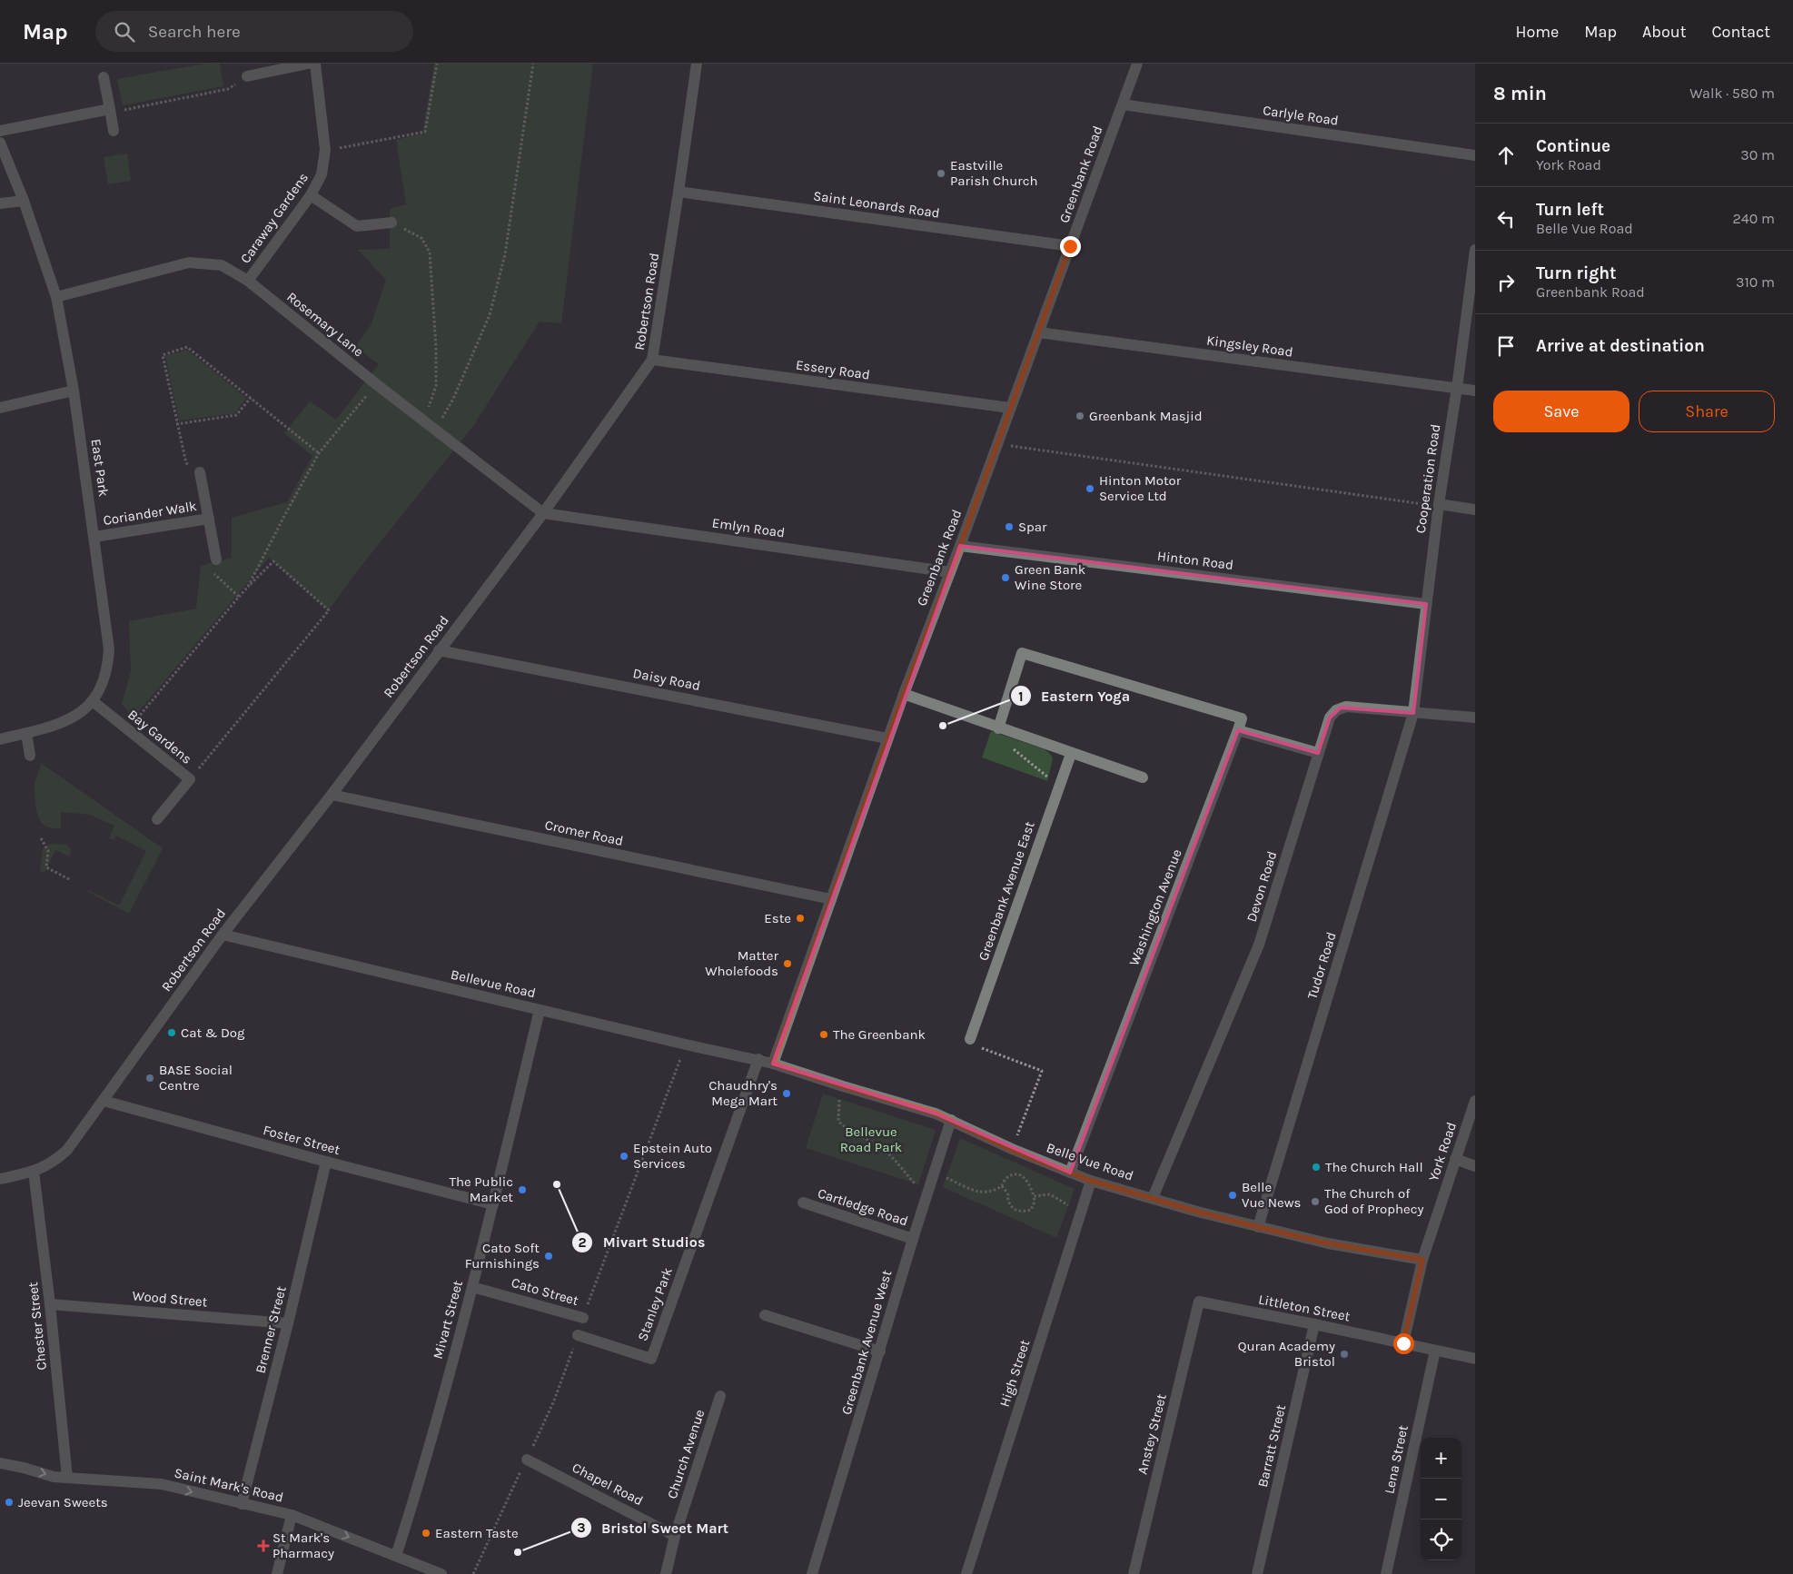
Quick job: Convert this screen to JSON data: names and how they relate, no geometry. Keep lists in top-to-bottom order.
{
  "streets": {
    "street": [
      "Carlyle Road",
      "Greenbank Road",
      "Saint Leonards Road",
      "Caraway Gardens",
      "Robertson Road",
      "Rosemary Lane",
      "Kingsley Road",
      "Essery Road",
      "East Park",
      "Cooperation Road",
      "Coriander Walk",
      "Emlyn Road",
      "Hinton Road",
      "Daisy Road",
      "Bay Gardens",
      "Cromer Road",
      "Devon Road",
      "Greenbank Avenue East",
      "Washington Avenue",
      "Tudor Road",
      "Bellevue Road",
      "Foster Street",
      "York Road",
      "Belle Vue Road",
      "Cartledge Road",
      "Cato Street",
      "Wood Street",
      "Stanley Park",
      "Littleton Street",
      "Mivart Street",
      "Chester Street",
      "Brenner Street",
      "Greenbank Avenue West",
      "High Street",
      "Anstey Street",
      "Barratt Street",
      "Church Avenue",
      "Lena Street",
      "Chapel Road",
      "Saint Mark's Road"
    ]
  },
  "crossings": [
    ["Carlyle Road", "Greenbank Road"],
    ["Greenbank Road", "Saint Leonards Road"],
    ["Greenbank Road", "Kingsley Road"],
    ["Greenbank Road", "Essery Road"],
    ["Greenbank Road", "Emlyn Road"],
    ["Greenbank Road", "Hinton Road"],
    ["Greenbank Road", "Daisy Road"],
    ["Greenbank Road", "Cromer Road"],
    ["Greenbank Road", "Belle Vue Road"],
    ["Saint Leonards Road", "Robertson Road"],
    ["Caraway Gardens", "Rosemary Lane"],
    ["Robertson Road", "Rosemary Lane"],
    ["Robertson Road", "Essery Road"],
    ["Robertson Road", "Emlyn Road"],
    ["Robertson Road", "Daisy Road"],
    ["Robertson Road", "Cromer Road"],
    ["Robertson Road", "Bellevue Road"],
    ["Robertson Road", "Foster Street"],
    ["Robertson Road", "Chester Street"],
    ["Rosemary Lane", "East Park"],
    ["Rosemary Lane", "Emlyn Road"],
    ["Kingsley Road", "Cooperation Road"],
    ["East Park", "Coriander Walk"],
    ["East Park", "Bay Gardens"],
    ["Cooperation Road", "Hinton Road"],
    ["Cooperation Road", "Devon Road"],
    ["Cooperation Road", "Tudor Road"],
    ["Devon Road", "Tudor Road"],
    ["Devon Road", "Belle Vue Road"],
    ["Washington Avenue", "Belle Vue Road"],
    ["Tudor Road", "Belle Vue Road"],
    ["Bellevue Road", "Belle Vue Road"],
    ["Bellevue Road", "Stanley Park"],
    ["Bellevue Road", "Mivart Street"],
    ["Foster Street", "Mivart Street"],
    ["Foster Street", "Brenner Street"],
    ["York Road", "Belle Vue Road"],
    ["York Road", "Littleton Street"],
    ["Belle Vue Road", "Stanley Park"],
    ["Belle Vue Road", "Greenbank Avenue West"],
    ["Belle Vue Road", "High Street"],
    ["Cartledge Road", "Greenbank Avenue West"],
    ["Cato Street", "Mivart Street"],
    ["Wood Street", "Chester Street"],
    ["Wood Street", "Brenner Street"],
    ["Littleton Street", "Anstey Street"],
    ["Littleton Street", "Barratt Street"],
    ["Littleton Street", "Lena Street"],
    ["Mivart Street", "Saint Mark's Road"],
    ["Chester Street", "Saint Mark's Road"],
    ["Brenner Street", "Saint Mark's Road"],
    ["Church Avenue", "Chapel Road"]
  ],
  "one_way": ["Saint Mark's Road"],
  "parks": ["Bellevue Road Park"],
  "places": {
    "other": [
      "Eastville Parish Church",
      "Greenbank Masjid",
      "Hinton Motor Service Ltd",
      "Spar",
      "Green Bank Wine Store",
      "Eastern Yoga",
      "Este",
      "Matter Wholefoods",
      "Cat & Dog",
      "The Greenbank",
      "BASE Social Centre",
      "Chaudhry's Mega Mart",
      "Epstein Auto Services",
      "The Church Hall",
      "Mivart Studios",
      "The Public Market",
      "Belle Vue News",
      "The Church of God of Prophecy",
      "Cato Soft Furnishings",
      "Quran Academy Bristol",
      "Jeevan Sweets",
      "Eastern Taste",
      "Bristol Sweet Mart"
    ],
    "health": ["St Mark's Pharmacy"]
  },
  "page": {
    "header": "Map",
    "search": "Search here",
    "nav": [
      "Home",
      "Map",
      "About",
      "Contact"
    ],
    "heading": ["8 min", "Walk · 580 m"],
    "list": [
      ["Continue", "York Road", "30 m"],
      ["Turn left", "Belle Vue Road", "240 m"],
      ["Turn right", "Greenbank Road", "310 m"],
      "Arrive at destination"
    ],
    "buttons": ["Save", "Share"],
    "map_buttons": ["+", "−"]
  }
}
